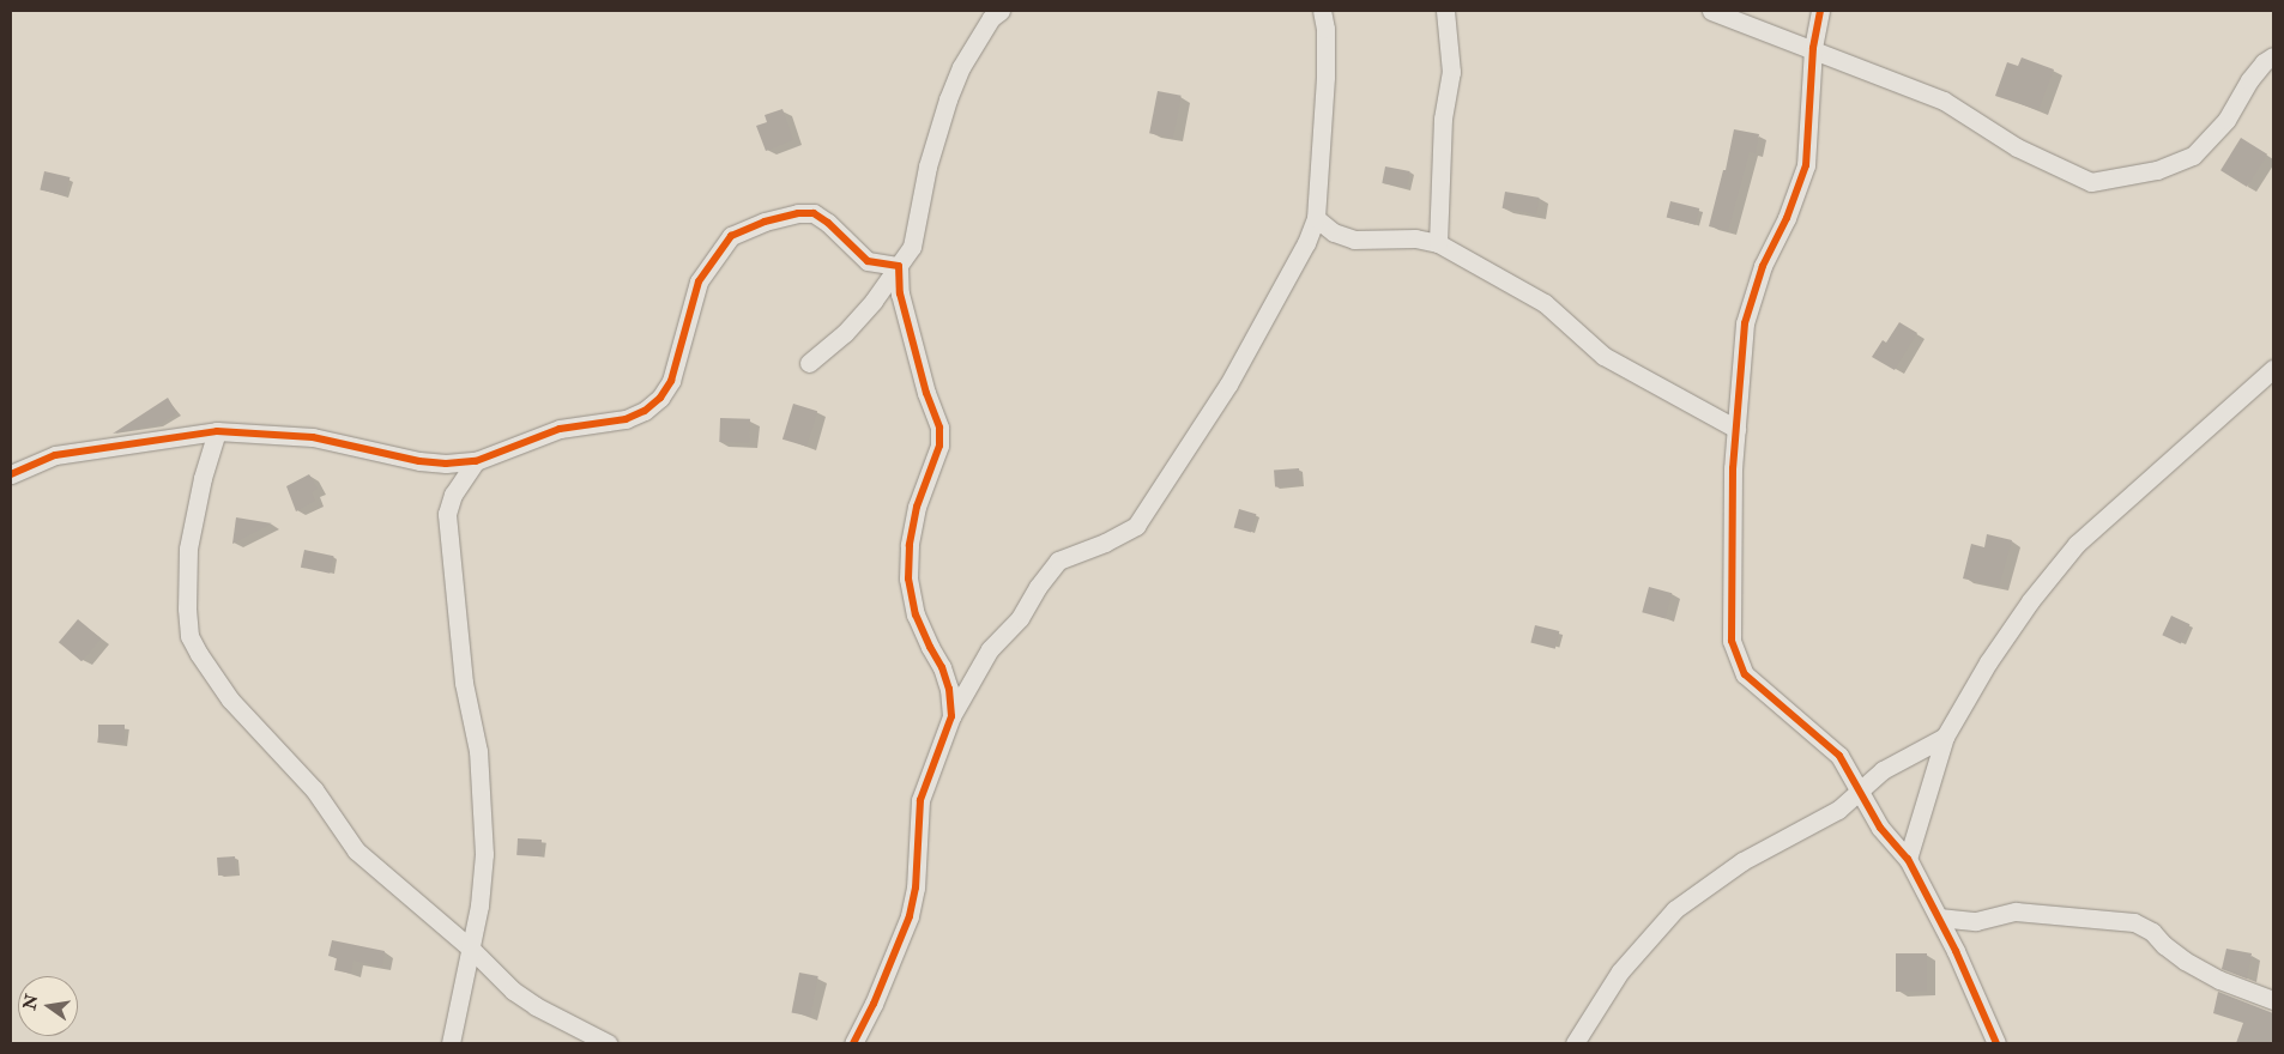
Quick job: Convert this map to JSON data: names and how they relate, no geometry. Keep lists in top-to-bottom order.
{
  "north": "left"
}
